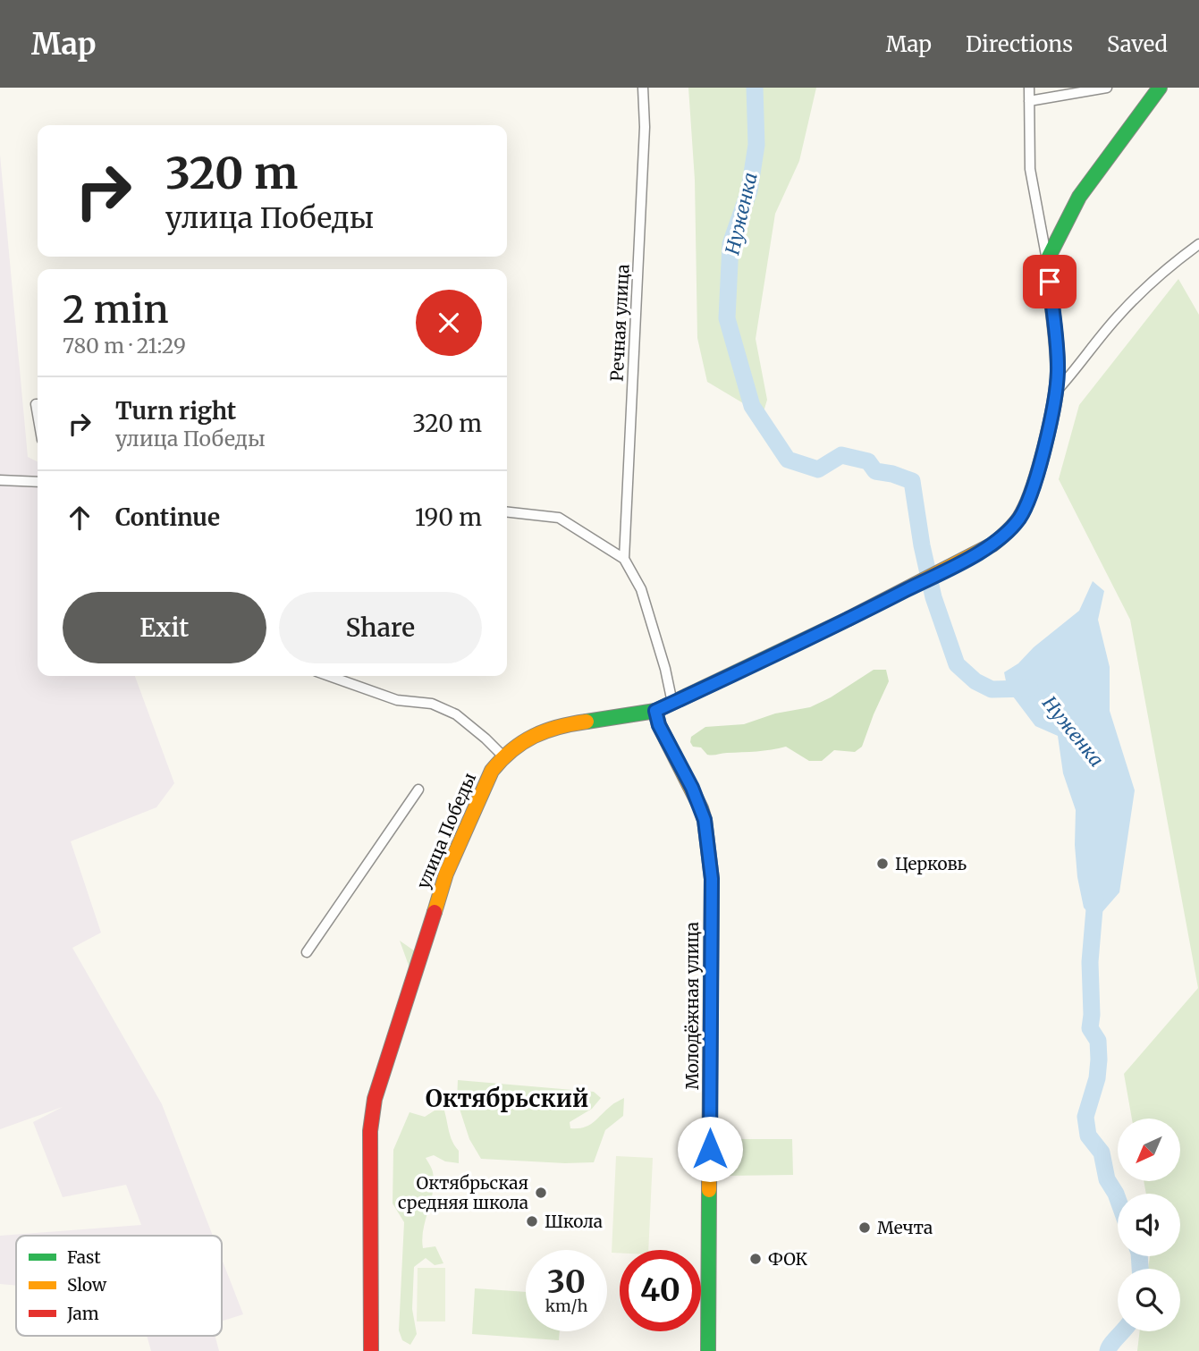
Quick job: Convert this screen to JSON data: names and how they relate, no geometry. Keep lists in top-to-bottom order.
{
  "streets": {
    "street": ["Речная улица", "улица Победы", "Молодёжная улица"]
  },
  "crossings": [
    ["улица Победы", "Молодёжная улица"]
  ],
  "districts": ["Октябрьский"],
  "water": ["Нуженка"],
  "places": [
    "Церковь",
    "Октябрьская средняя школа",
    "Школа",
    "Мечта",
    "ФОК"
  ],
  "legend": ["Fast", "Slow", "Jam"],
  "north": "bottom left",
  "page": {
    "header": "Map",
    "nav": ["Map", "Directions", "Saved"],
    "turn": ["320 m", "улица Победы"],
    "heading": ["2 min", "780 m · 21:29"],
    "list": [
      {
        "name": "Turn right",
        "note": "улица Победы",
        "value": "320 m"
      },
      {
        "name": "Continue",
        "value": "190 m"
      }
    ],
    "buttons": ["Exit", "Share"],
    "speed": "30 km/h",
    "limit": "40"
  }
}
